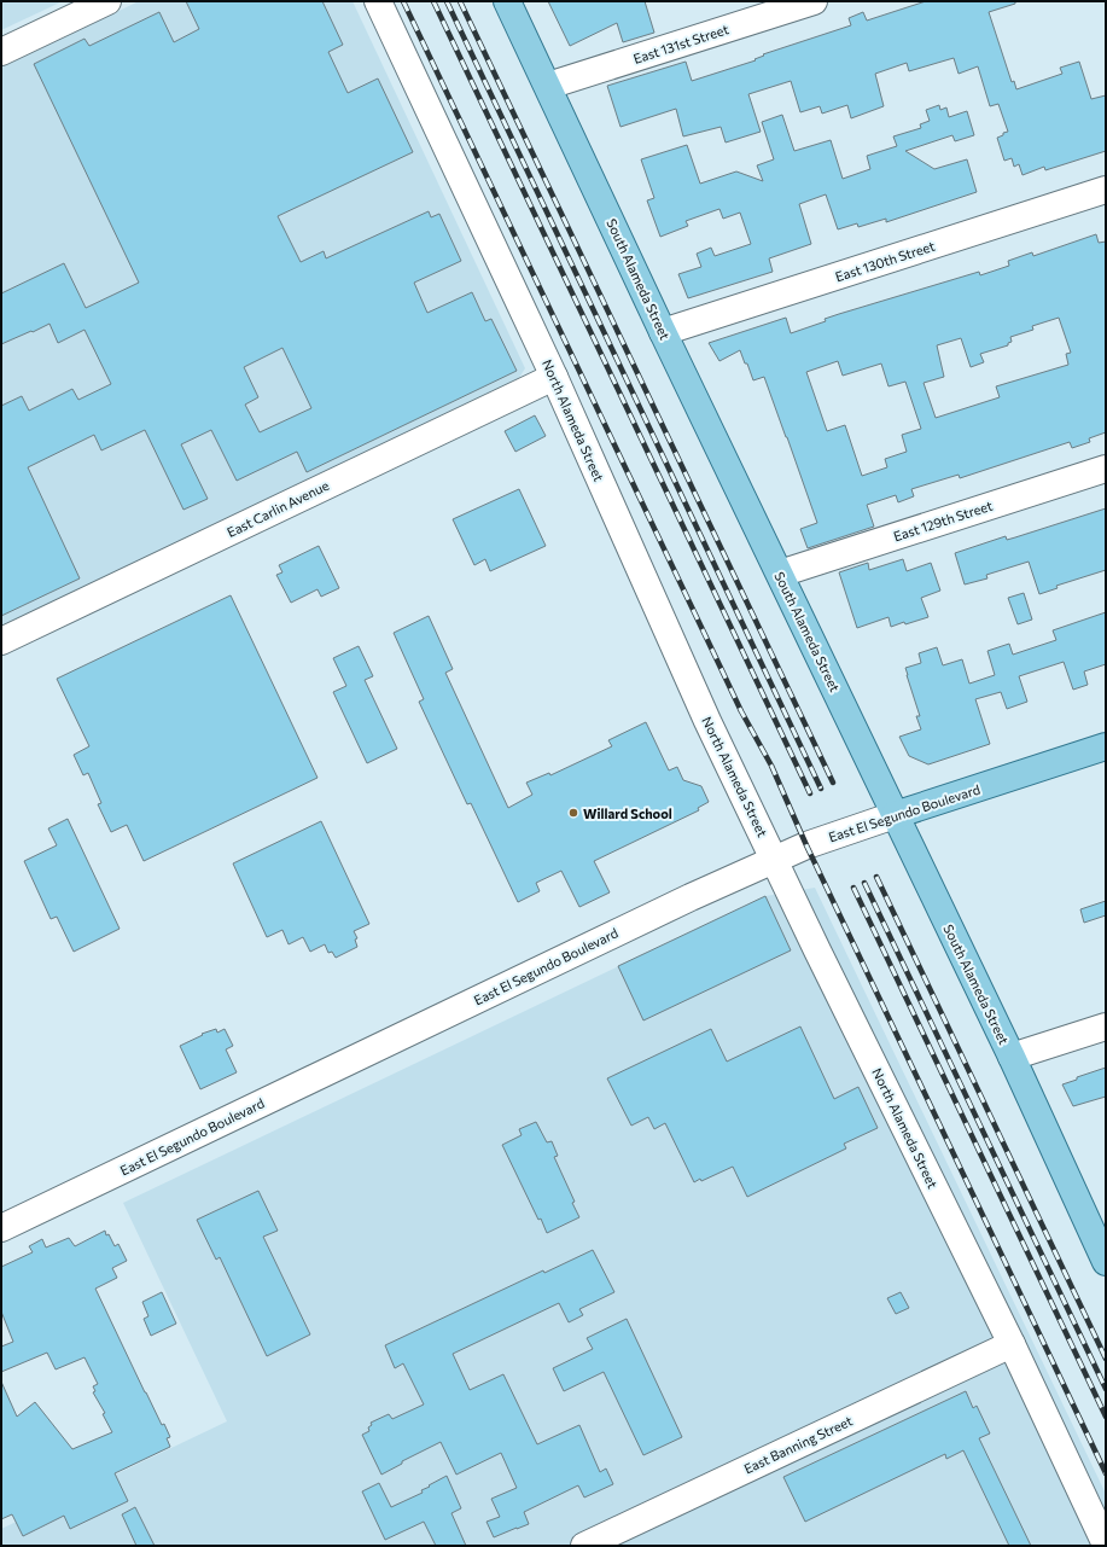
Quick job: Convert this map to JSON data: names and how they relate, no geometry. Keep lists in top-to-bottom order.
{
  "streets": {
    "main road": ["South Alameda Street", "East El Segundo Boulevard"],
    "street": [
      "East 131st Street",
      "East 130th Street",
      "North Alameda Street",
      "East Carlin Avenue",
      "East 129th Street",
      "East Banning Street"
    ]
  },
  "crossings": [
    ["East 131st Street", "South Alameda Street"],
    ["East 130th Street", "South Alameda Street"],
    ["South Alameda Street", "East 129th Street"],
    ["South Alameda Street", "East El Segundo Boulevard"],
    ["North Alameda Street", "East Carlin Avenue"],
    ["North Alameda Street", "East El Segundo Boulevard"],
    ["North Alameda Street", "East Banning Street"]
  ],
  "places": ["Willard School"]
}
